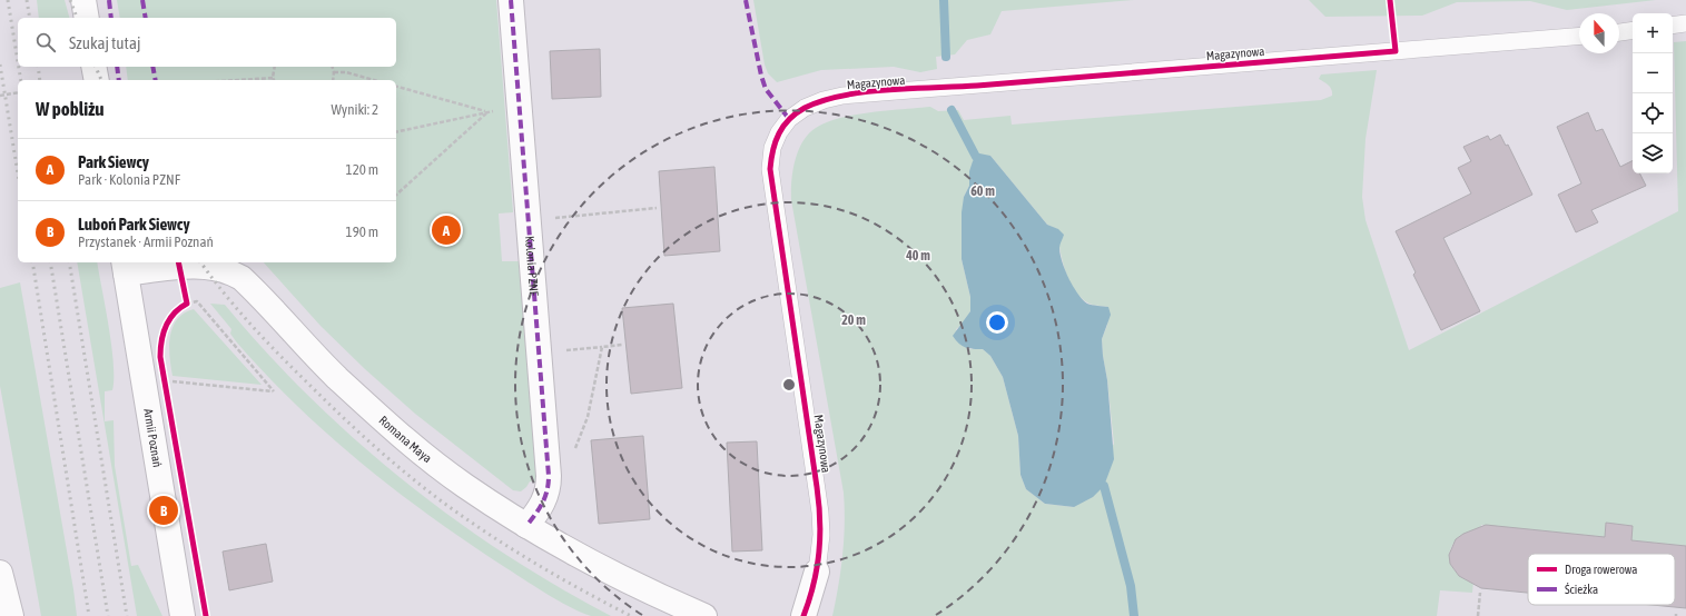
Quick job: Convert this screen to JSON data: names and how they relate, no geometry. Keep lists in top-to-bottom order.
{
  "streets": {
    "street": [
      "Magazynowa",
      "Kolonia PZNF",
      "Armii Poznań",
      "Romana Maya"
    ]
  },
  "crossings": [
    ["Kolonia PZNF", "Romana Maya"],
    ["Armii Poznań", "Romana Maya"]
  ],
  "legend": ["Droga rowerowa", "Ścieżka"],
  "north": "top",
  "page": {
    "map_buttons": ["+", "−"],
    "search": "Szukaj tutaj",
    "heading": ["W pobliżu", "Wyniki: 2"],
    "list": [
      {
        "mark": "A",
        "name": "Park Siewcy",
        "note": "Park · Kolonia PZNF",
        "value": "120 m"
      },
      {
        "mark": "B",
        "name": "Luboń Park Siewcy",
        "note": "Przystanek · Armii Poznań",
        "value": "190 m"
      }
    ],
    "pins": ["A", "B"]
  },
  "rings": ["60 m", "40 m", "20 m"]
}
